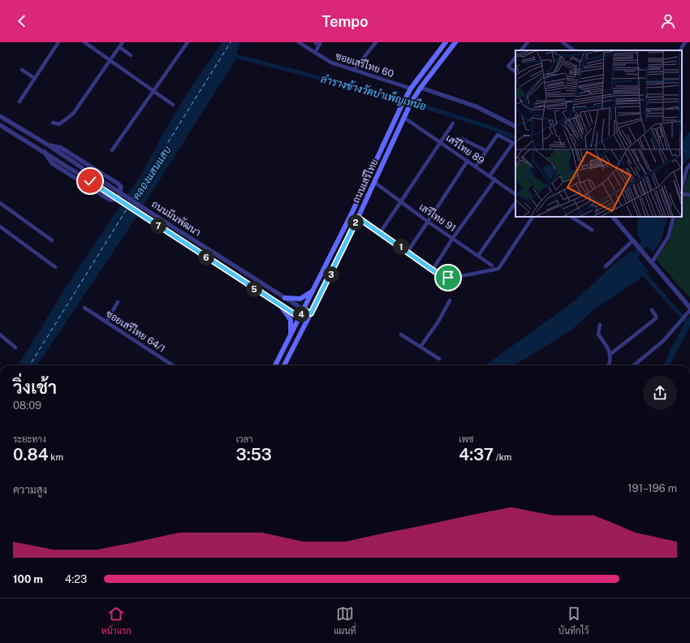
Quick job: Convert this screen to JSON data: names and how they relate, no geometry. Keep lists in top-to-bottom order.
{
  "streets": {
    "main road": ["ถนนเสรีไทย"],
    "street": [
      "ซอยเสรีไทย 60",
      "เสรีไทย 89",
      "เสรีไทย 91",
      "ถนนมีนพัฒนา",
      "ซอยเสรีไทย 64/1"
    ]
  },
  "crossings": [
    ["ซอยเสรีไทย 60", "ถนนเสรีไทย"],
    ["เสรีไทย 89", "ถนนเสรีไทย"],
    ["ถนนเสรีไทย", "เสรีไทย 91"],
    ["ถนนเสรีไทย", "ถนนมีนพัฒนา"]
  ],
  "water": ["ลำรางข้างวัดบำเพ็ญเหนือ", "คลองแสนแสบ"],
  "page": {
    "header": "Tempo",
    "pins": [
      "2",
      "7",
      "1",
      "6",
      "3",
      "5",
      "4"
    ],
    "heading": ["วิ่งเช้า", "08:09"],
    "stats": [
      ["ระยะทาง", "0.84 km"],
      ["เวลา", "3:53"],
      ["เพซ", "4:37 /km"]
    ],
    "chart": ["ความสูง", "191–196 m"],
    "list": [
      {
        "name": "100 m",
        "note": "4:23"
      }
    ],
    "tabs": ["หน้าแรก", "แผนที่", "บันทึกไว้"]
  }
}
